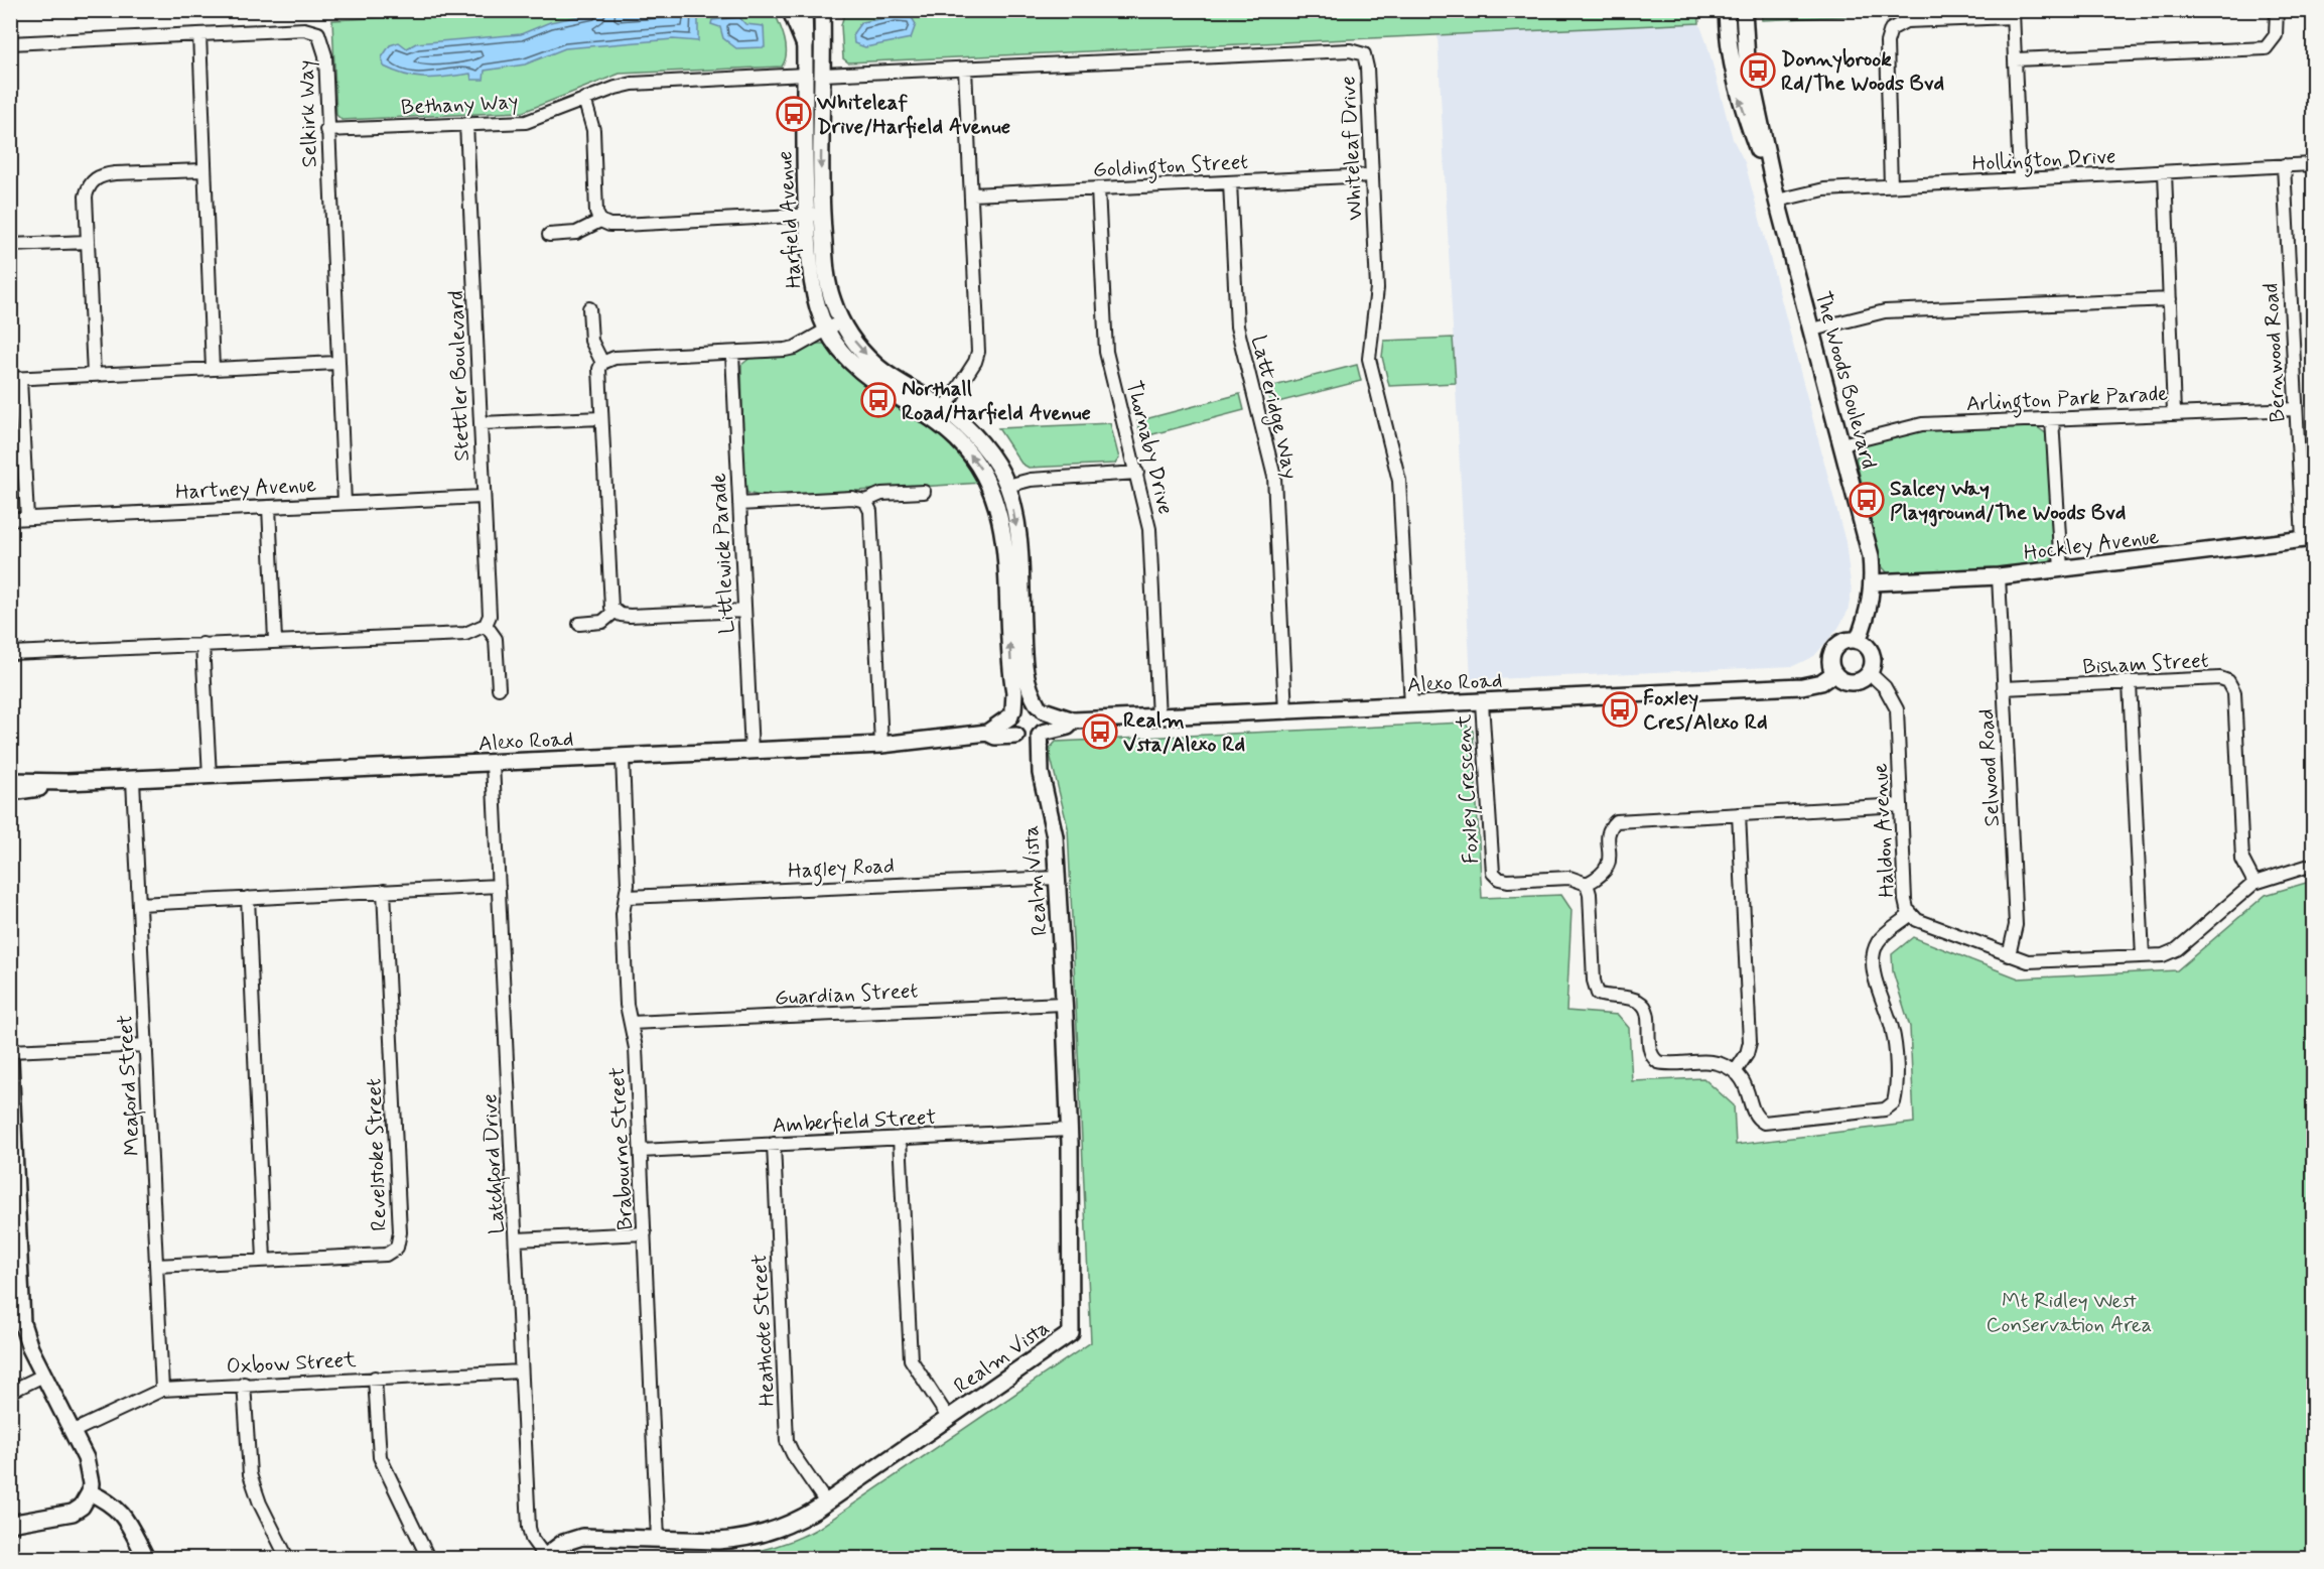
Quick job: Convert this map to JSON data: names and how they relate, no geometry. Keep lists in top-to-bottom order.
{
  "streets": {
    "street": [
      "Bethany Way",
      "Selkirk Way",
      "Whiteleaf Drive",
      "Hollington Drive",
      "Goldington Street",
      "Harfield Avenue",
      "Bernwood Road",
      "Stettler Boulevard",
      "The Woods Boulevard",
      "Arlington Park Parade",
      "Latteridge Way",
      "Thornaby Drive",
      "Hartney Avenue",
      "Hockley Avenue",
      "Littlewick Parade",
      "Bisham Street",
      "Alexo Road",
      "Selwood Road",
      "Foxley Crescent",
      "Haldon Avenue",
      "Hagley Road",
      "Realm Vista",
      "Guardian Street",
      "Meaford Street",
      "Amberfield Street",
      "Brabourne Street",
      "Revelstoke Street",
      "Latchford Drive",
      "Heathcote Street",
      "Oxbow Street"
    ]
  },
  "crossings": [
    ["Bethany Way", "Selkirk Way"],
    ["Bethany Way", "Harfield Avenue"],
    ["Bethany Way", "Stettler Boulevard"],
    ["Selkirk Way", "Hartney Avenue"],
    ["Whiteleaf Drive", "Goldington Street"],
    ["Whiteleaf Drive", "Harfield Avenue"],
    ["Whiteleaf Drive", "Alexo Road"],
    ["Hollington Drive", "Bernwood Road"],
    ["Hollington Drive", "The Woods Boulevard"],
    ["Goldington Street", "Latteridge Way"],
    ["Goldington Street", "Thornaby Drive"],
    ["Harfield Avenue", "Alexo Road"],
    ["Harfield Avenue", "Realm Vista"],
    ["Bernwood Road", "Arlington Park Parade"],
    ["Bernwood Road", "Hockley Avenue"],
    ["Stettler Boulevard", "Hartney Avenue"],
    ["The Woods Boulevard", "Arlington Park Parade"],
    ["The Woods Boulevard", "Hockley Avenue"],
    ["The Woods Boulevard", "Alexo Road"],
    ["The Woods Boulevard", "Haldon Avenue"],
    ["Latteridge Way", "Alexo Road"],
    ["Thornaby Drive", "Alexo Road"],
    ["Hockley Avenue", "Selwood Road"],
    ["Littlewick Parade", "Alexo Road"],
    ["Bisham Street", "Selwood Road"],
    ["Bisham Street", "Haldon Avenue"],
    ["Alexo Road", "Foxley Crescent"],
    ["Alexo Road", "Haldon Avenue"],
    ["Alexo Road", "Realm Vista"],
    ["Alexo Road", "Meaford Street"],
    ["Alexo Road", "Brabourne Street"],
    ["Alexo Road", "Latchford Drive"],
    ["Selwood Road", "Haldon Avenue"],
    ["Hagley Road", "Realm Vista"],
    ["Hagley Road", "Brabourne Street"],
    ["Realm Vista", "Guardian Street"],
    ["Realm Vista", "Amberfield Street"],
    ["Realm Vista", "Brabourne Street"],
    ["Realm Vista", "Latchford Drive"],
    ["Realm Vista", "Heathcote Street"],
    ["Guardian Street", "Brabourne Street"],
    ["Meaford Street", "Revelstoke Street"],
    ["Meaford Street", "Oxbow Street"],
    ["Amberfield Street", "Brabourne Street"],
    ["Amberfield Street", "Heathcote Street"],
    ["Latchford Drive", "Oxbow Street"]
  ],
  "parks": ["Mt Ridley West Conservation Area"],
  "places": {
    "bus stop": [
      "Donnybrook Rd/The Woods Bvd",
      "Whiteleaf Drive/Harfield Avenue",
      "Northall Road/Harfield Avenue",
      "Salcey Way Playground/The Woods Bvd",
      "Foxley Cres/Alexo Rd",
      "Realm Vsta/Alexo Rd"
    ]
  }
}
